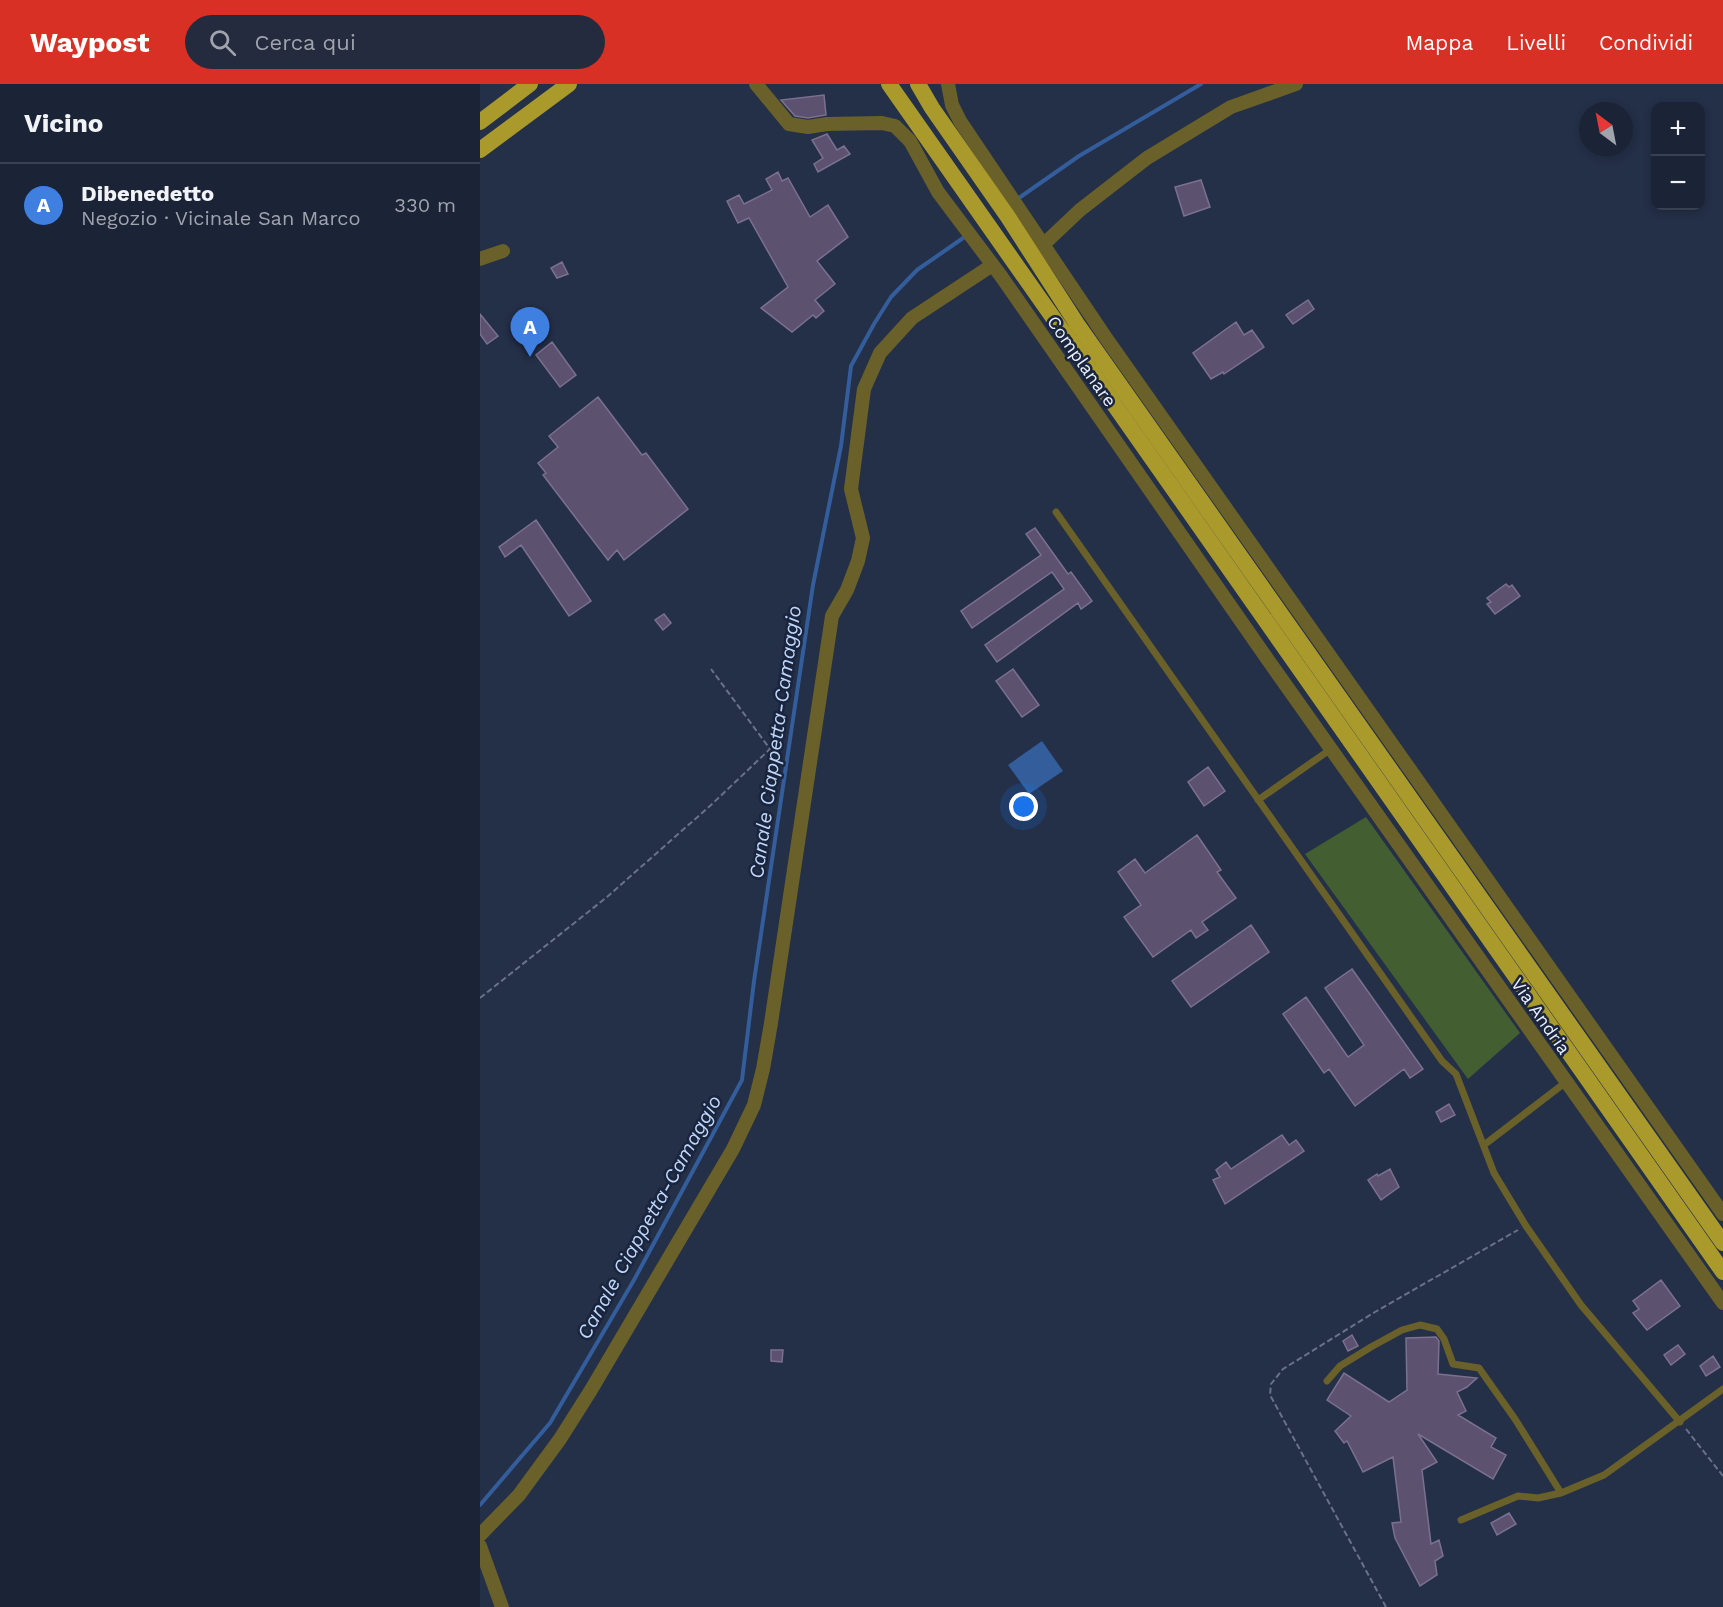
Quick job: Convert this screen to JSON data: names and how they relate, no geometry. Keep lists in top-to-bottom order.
{
  "streets": {
    "street": ["Complanare", "Via Andria"]
  },
  "crossings": [
    ["Complanare", "Via Andria"]
  ],
  "water": ["Canale Ciappetta-Camaggio"],
  "north": "top left",
  "page": {
    "header": "Waypost",
    "search": "Cerca qui",
    "nav": ["Mappa", "Livelli", "Condividi"],
    "heading": "Vicino",
    "map_buttons": ["+", "−"],
    "list": [
      {
        "mark": "A",
        "name": "Dibenedetto",
        "note": "Negozio · Vicinale San Marco",
        "value": "330 m"
      }
    ],
    "pins": "A"
  }
}
